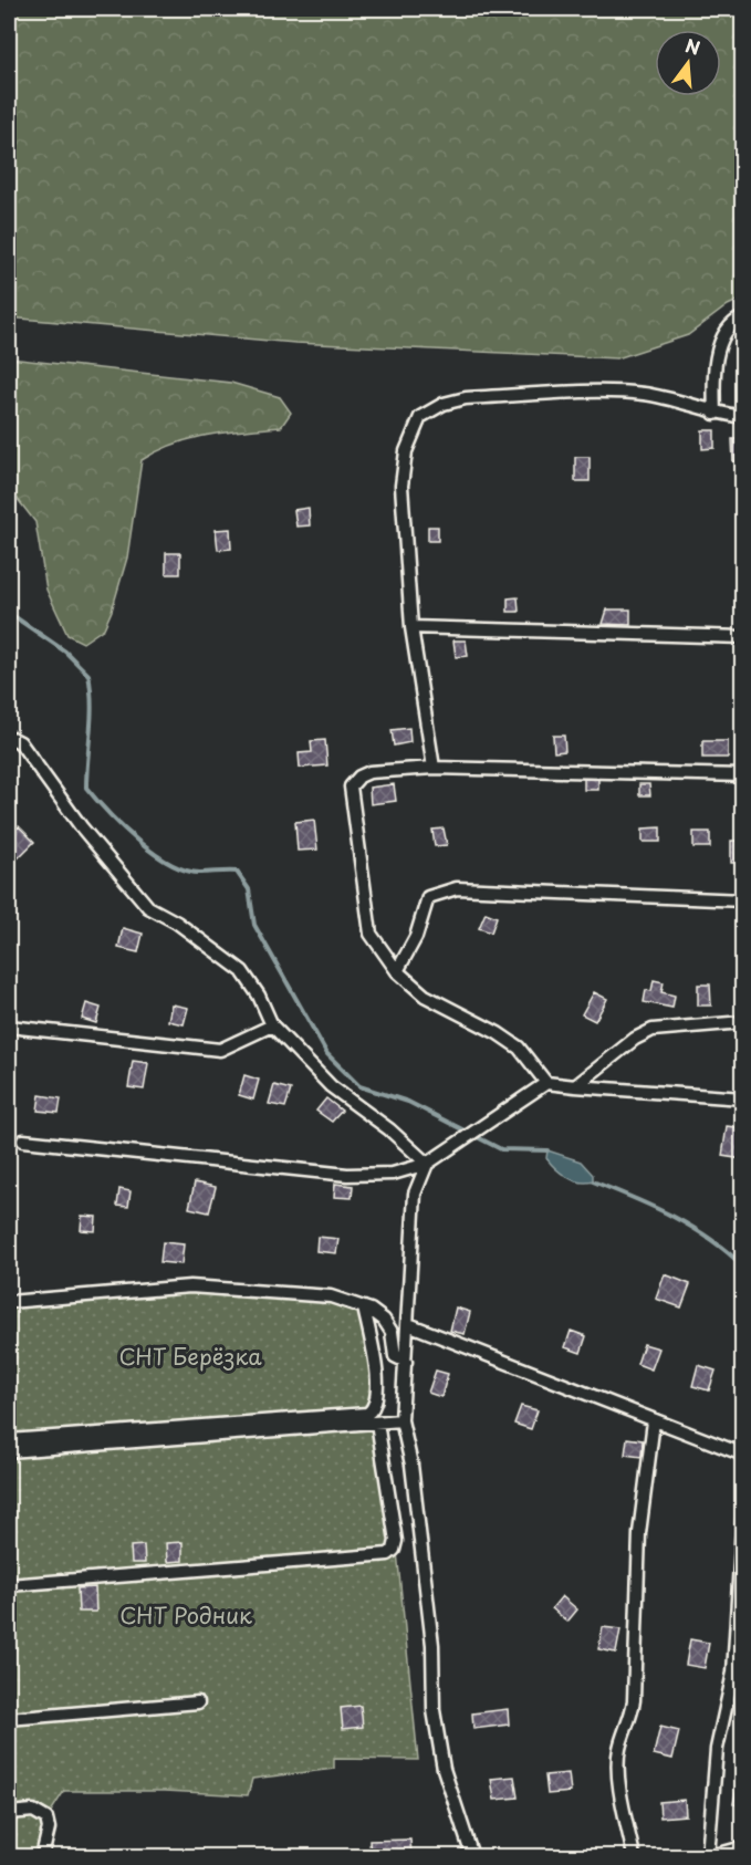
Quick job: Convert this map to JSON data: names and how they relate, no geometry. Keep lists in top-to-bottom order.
{
  "parks": ["СНТ Берёзка", "СНТ Родник"],
  "north": "top"
}
